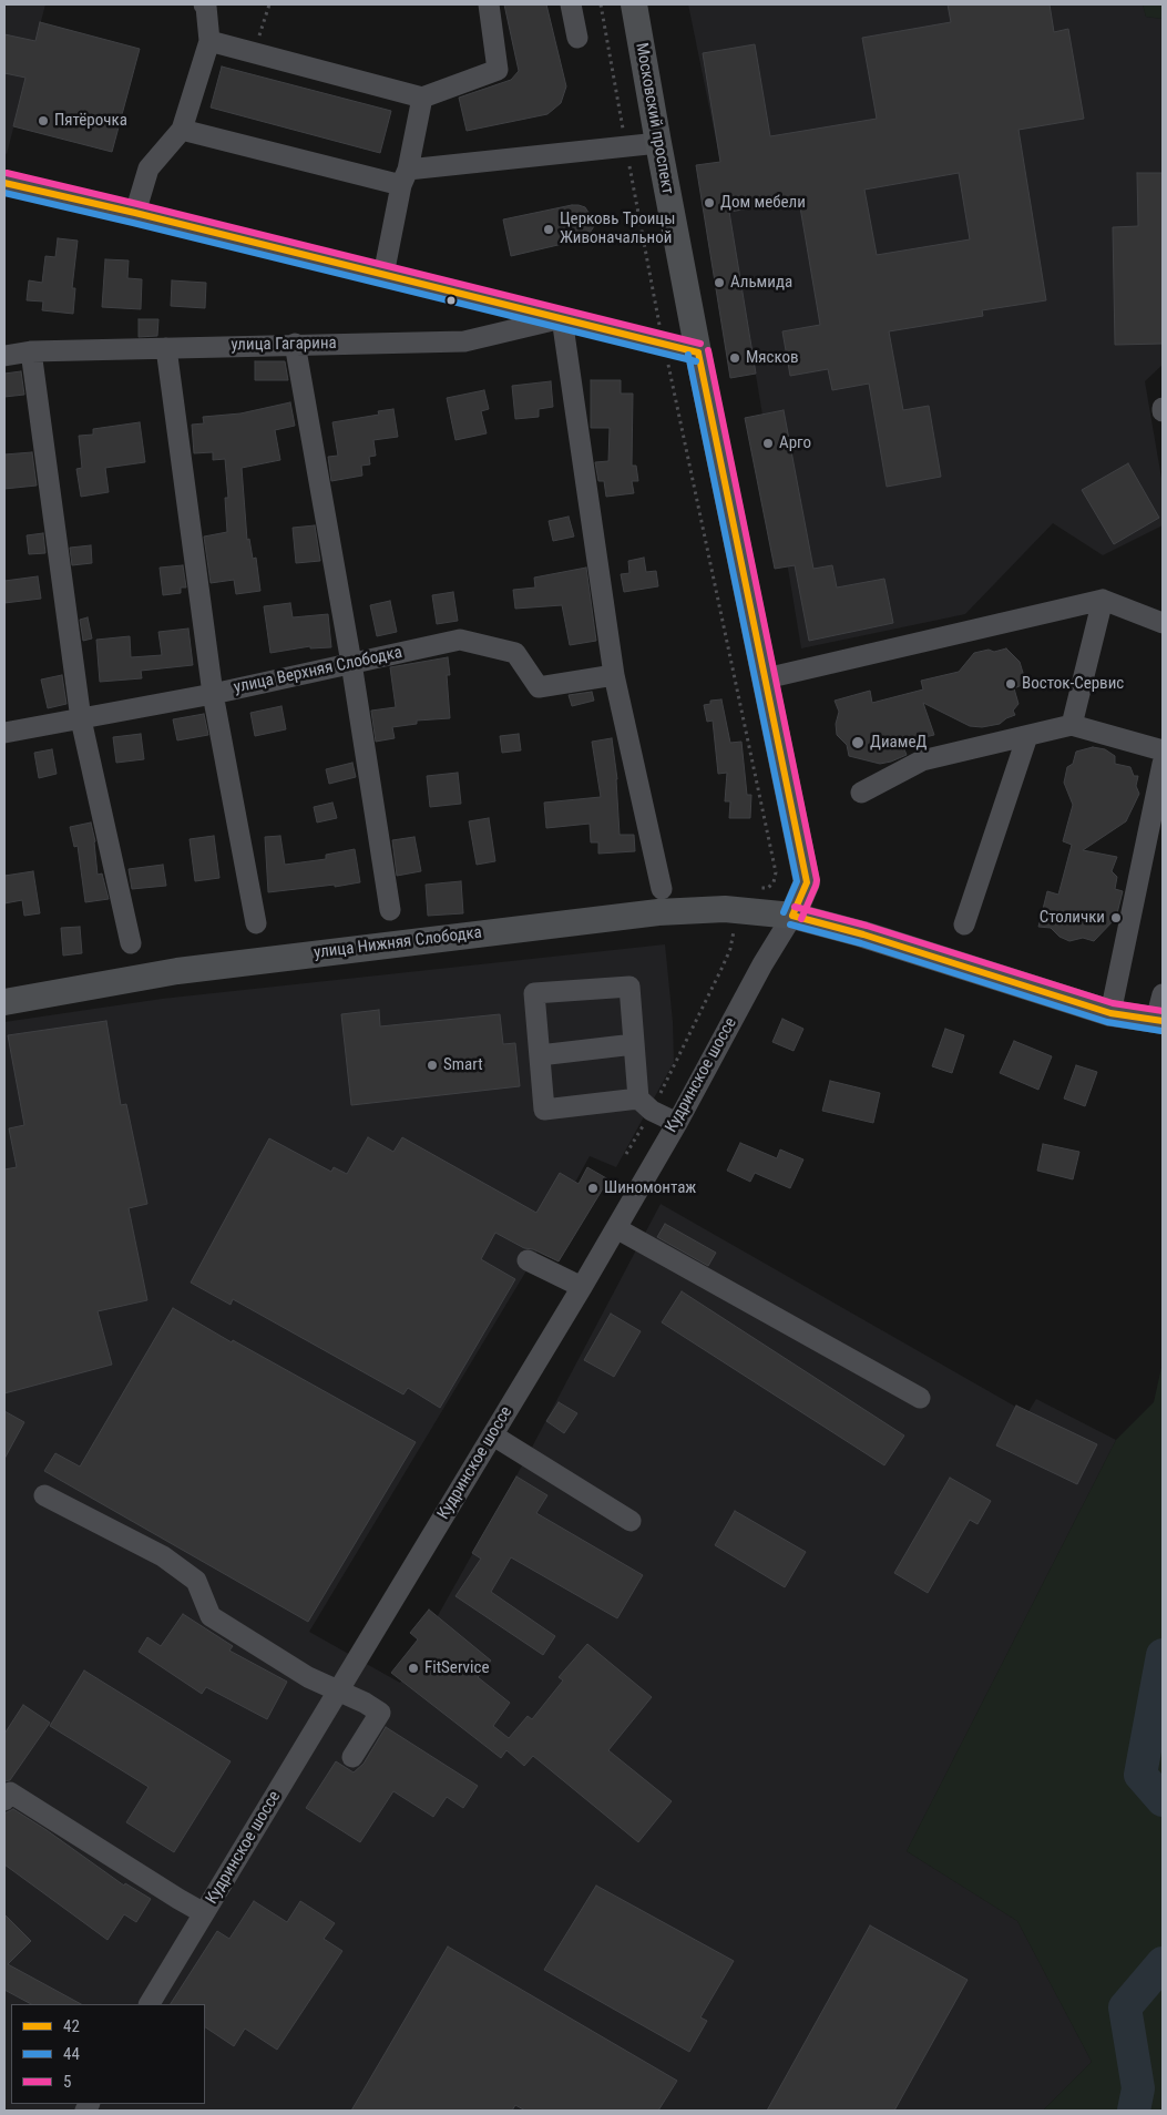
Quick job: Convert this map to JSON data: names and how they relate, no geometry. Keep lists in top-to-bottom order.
{
  "streets": {
    "main road": ["Московский проспект", "улица Нижняя Слободка"],
    "street": ["улица Гагарина", "улица Верхняя Слободка", "Кудринское шоссе"]
  },
  "crossings": [
    ["Московский проспект", "улица Нижняя Слободка"],
    ["Московский проспект", "Кудринское шоссе"],
    ["улица Нижняя Слободка", "Кудринское шоссе"]
  ],
  "places": [
    "Пятёрочка",
    "Дом мебели",
    "Церковь Троицы Живоначальной",
    "Альмида",
    "Мясков",
    "Арго",
    "Восток-Сервис",
    "ДиамеД",
    "Столички",
    "Smart",
    "Шиномонтаж",
    "FitService"
  ],
  "lines": ["transit line 5", "transit line 42", "transit line 44"],
  "legend": ["42", "44", "5"]
}
